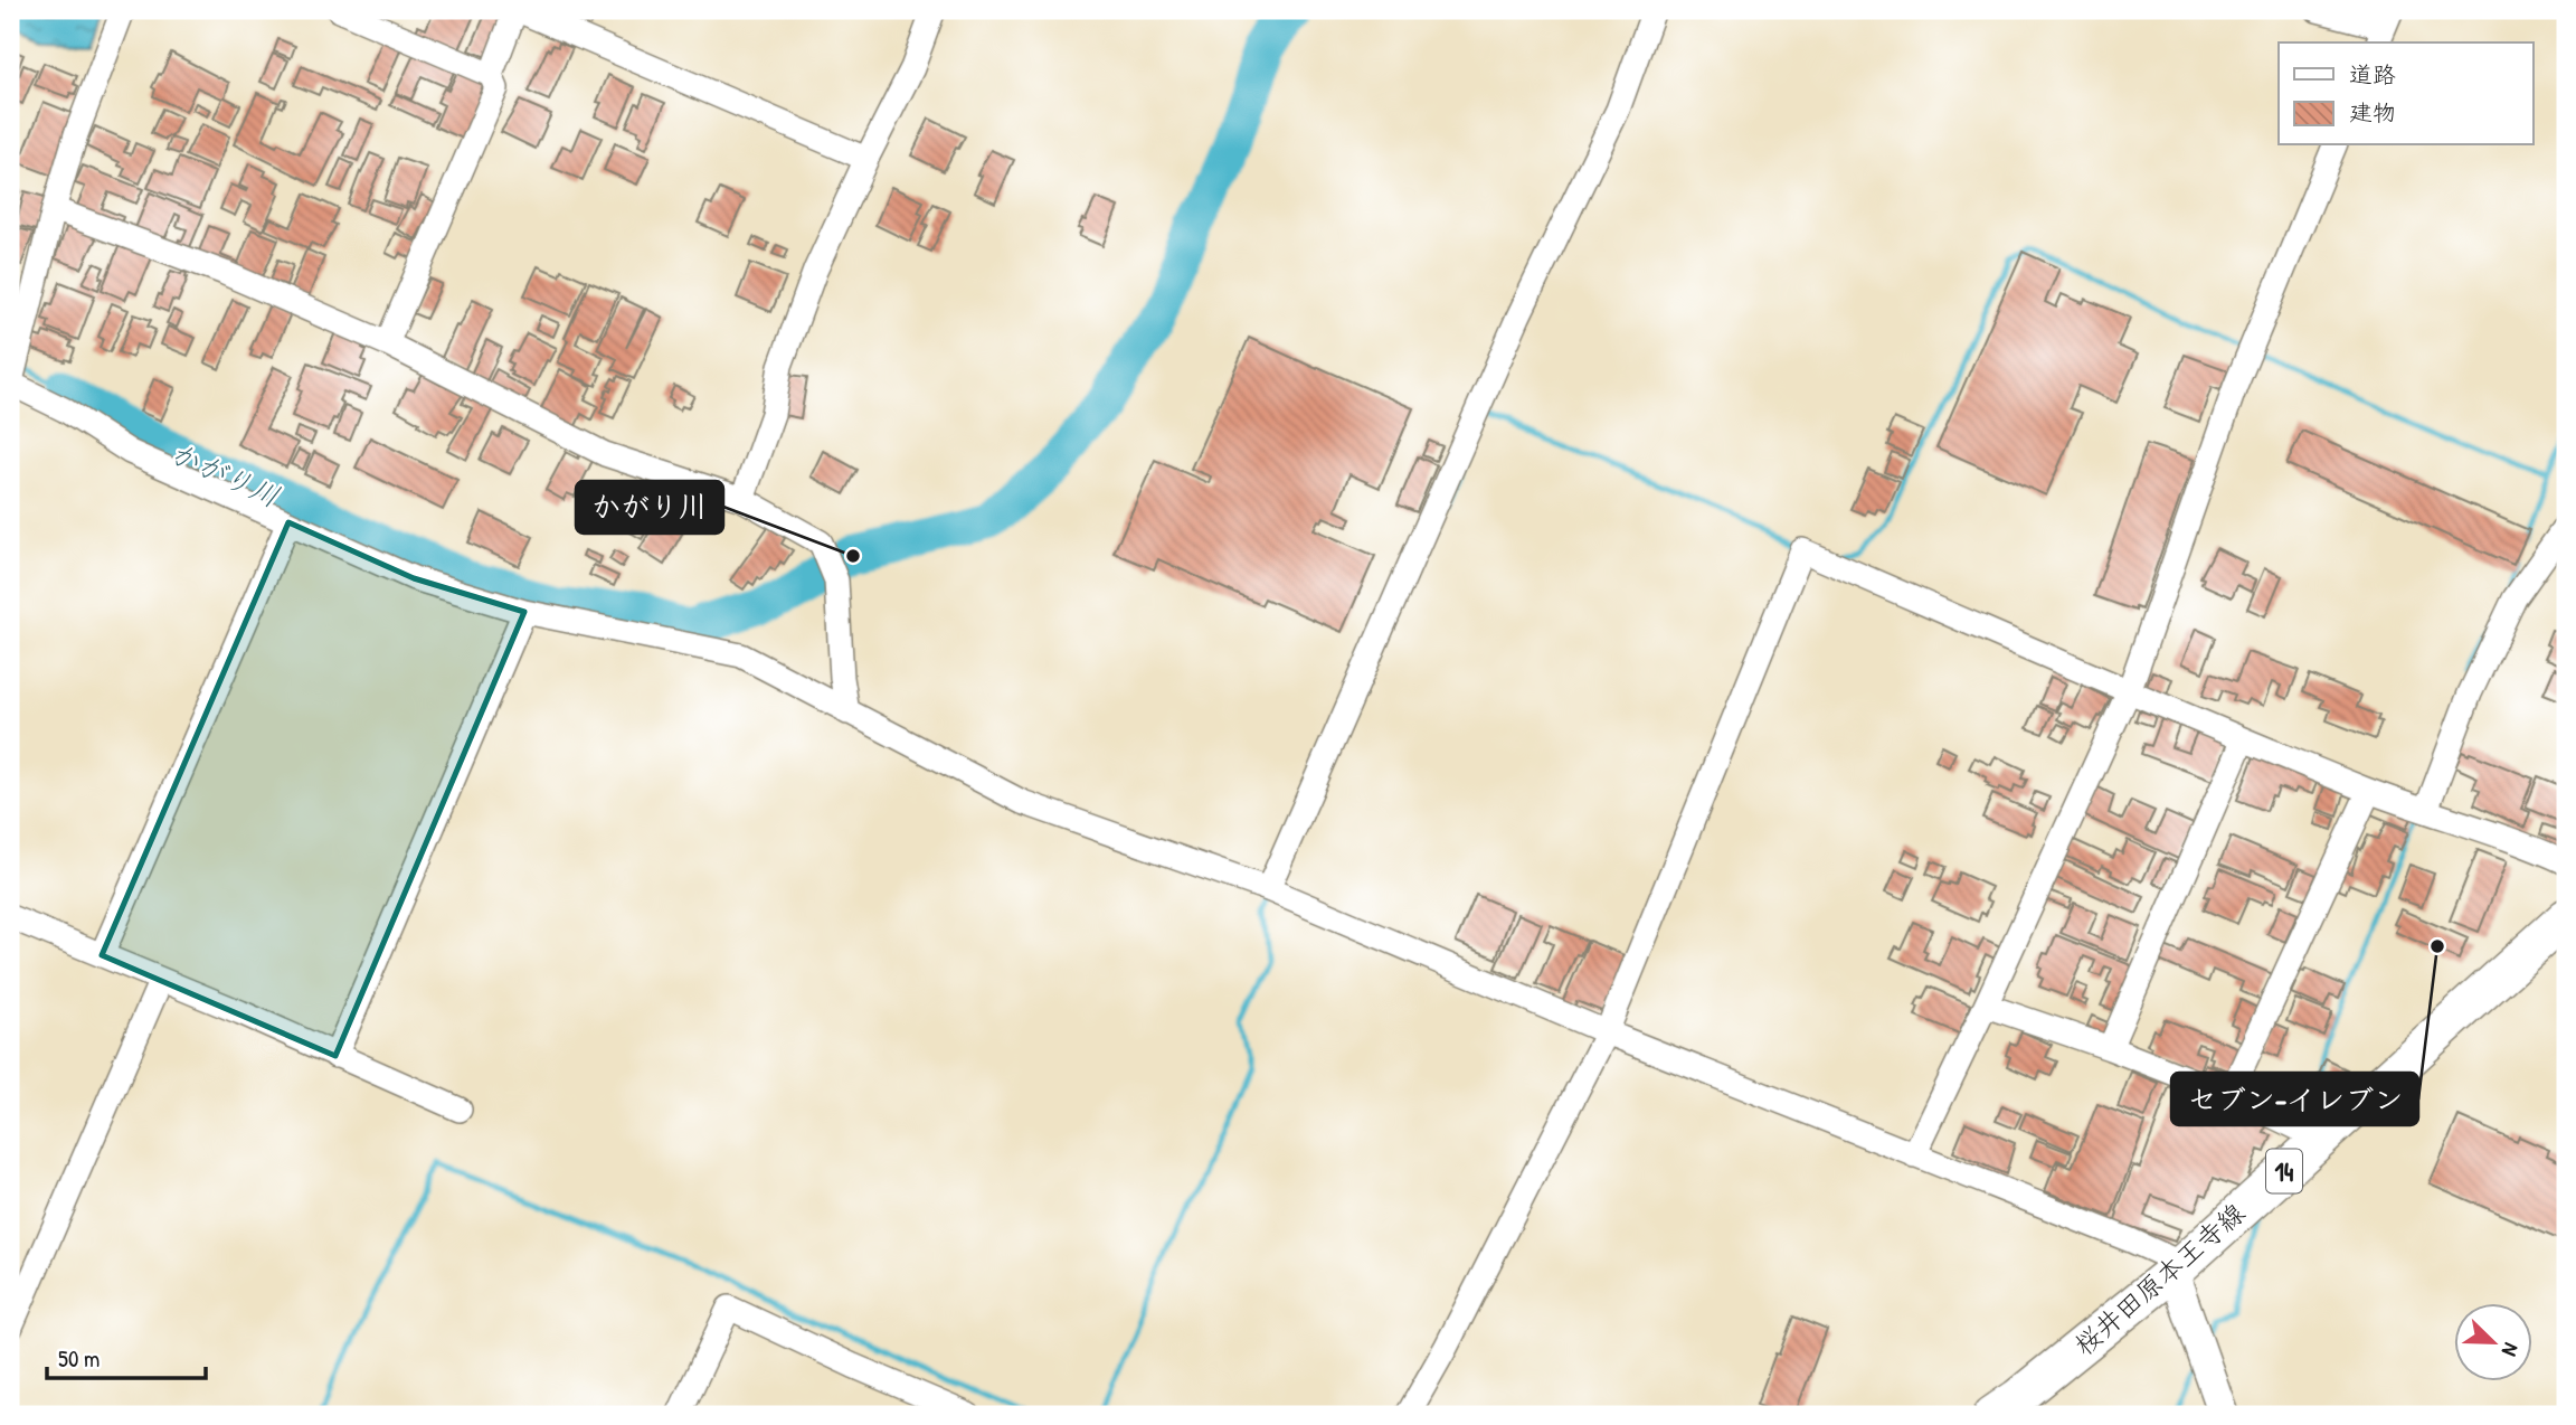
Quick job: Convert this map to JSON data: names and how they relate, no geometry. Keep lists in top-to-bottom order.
{
  "streets": {
    "main road": ["14", "桜井田原本王寺線"]
  },
  "water": ["かがり川"],
  "places": ["かがり川", "セブン-イレブン"],
  "legend": ["道路", "建物"],
  "scale_bar": "50 m",
  "north": "bottom right"
}
